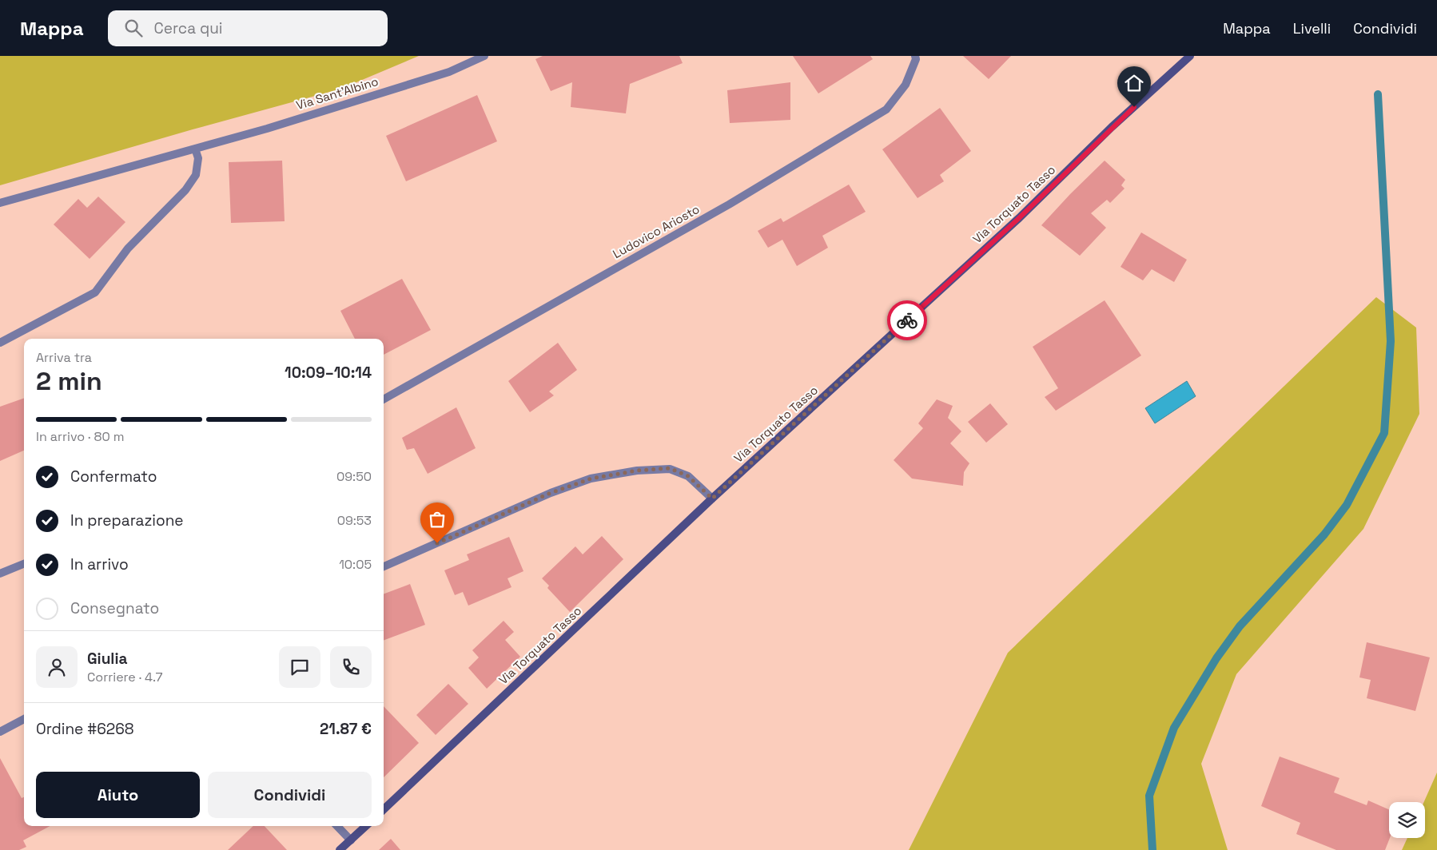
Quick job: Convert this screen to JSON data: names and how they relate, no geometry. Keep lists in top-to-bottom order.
{
  "streets": {
    "street": ["Via Sant'Albino", "Via Torquato Tasso", "Ludovico Ariosto"]
  },
  "page": {
    "header": "Mappa",
    "search": "Cerca qui",
    "nav": ["Mappa", "Livelli", "Condividi"],
    "heading": ["2 min", "Arriva tra", "10:09–10:14"],
    "panel": [
      "Giulia",
      "Corriere · 4.7",
      "Ordine #6268",
      "21.87 €"
    ],
    "bar": "In arrivo · 80 m",
    "list": [
      ["Confermato", "09:50"],
      ["In preparazione", "09:53"],
      ["In arrivo", "10:05"],
      "Consegnato"
    ],
    "buttons": ["Aiuto", "Condividi"]
  }
}
